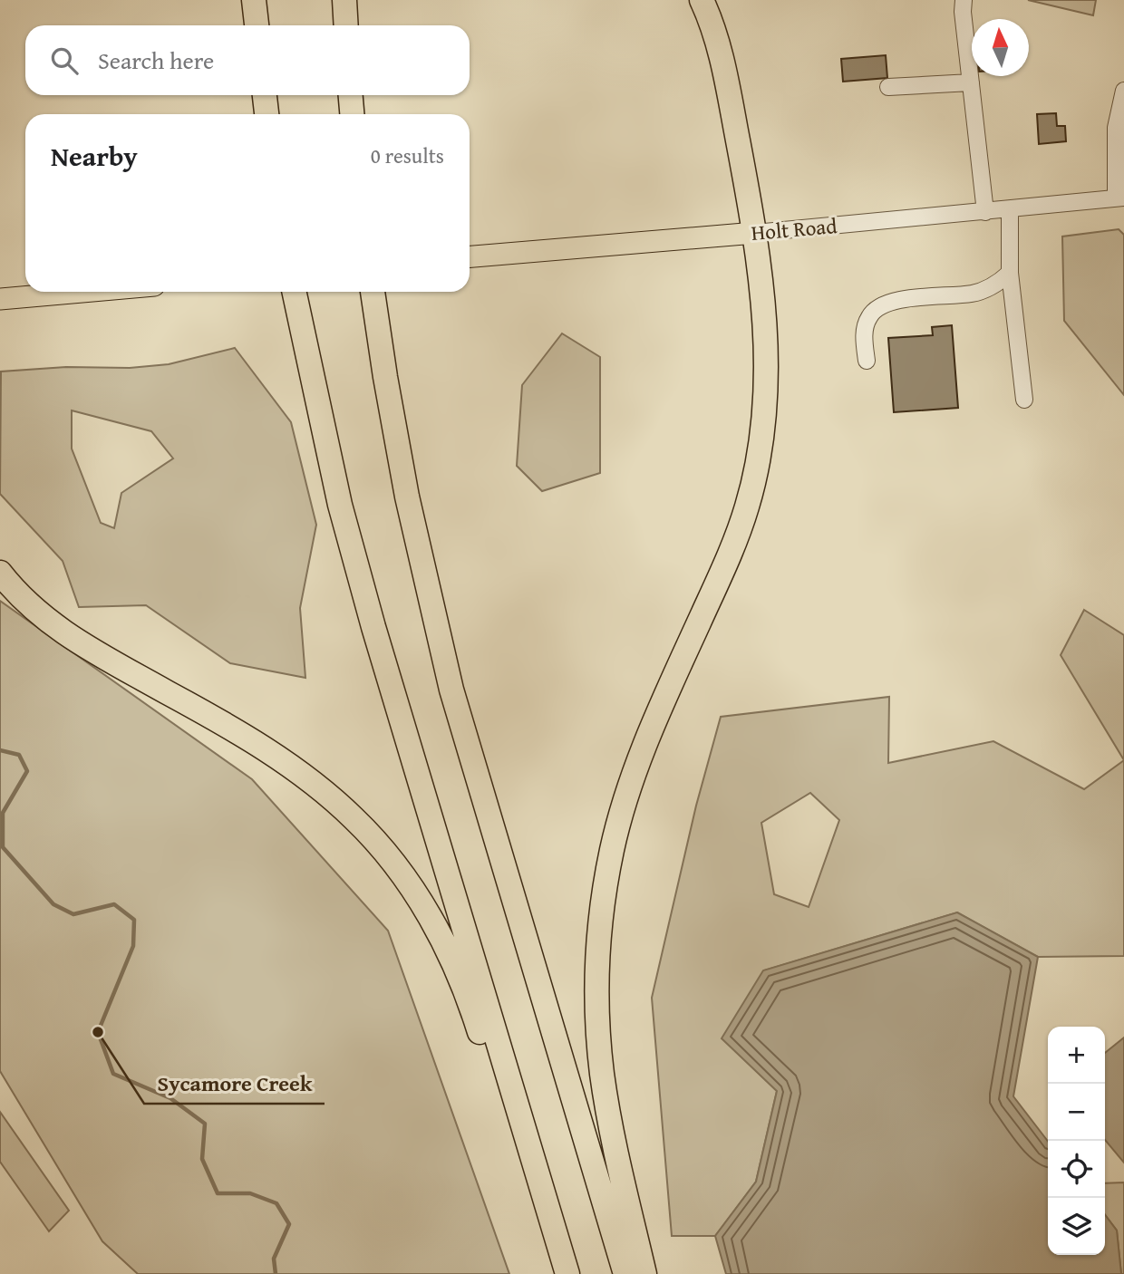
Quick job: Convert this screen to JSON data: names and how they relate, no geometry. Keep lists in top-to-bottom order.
{
  "streets": {
    "main road": ["Holt Road"]
  },
  "places": ["Sycamore Creek"],
  "north": "top",
  "page": {
    "search": "Search here",
    "heading": ["Nearby", "0 results"],
    "map_buttons": ["+", "−"]
  }
}
